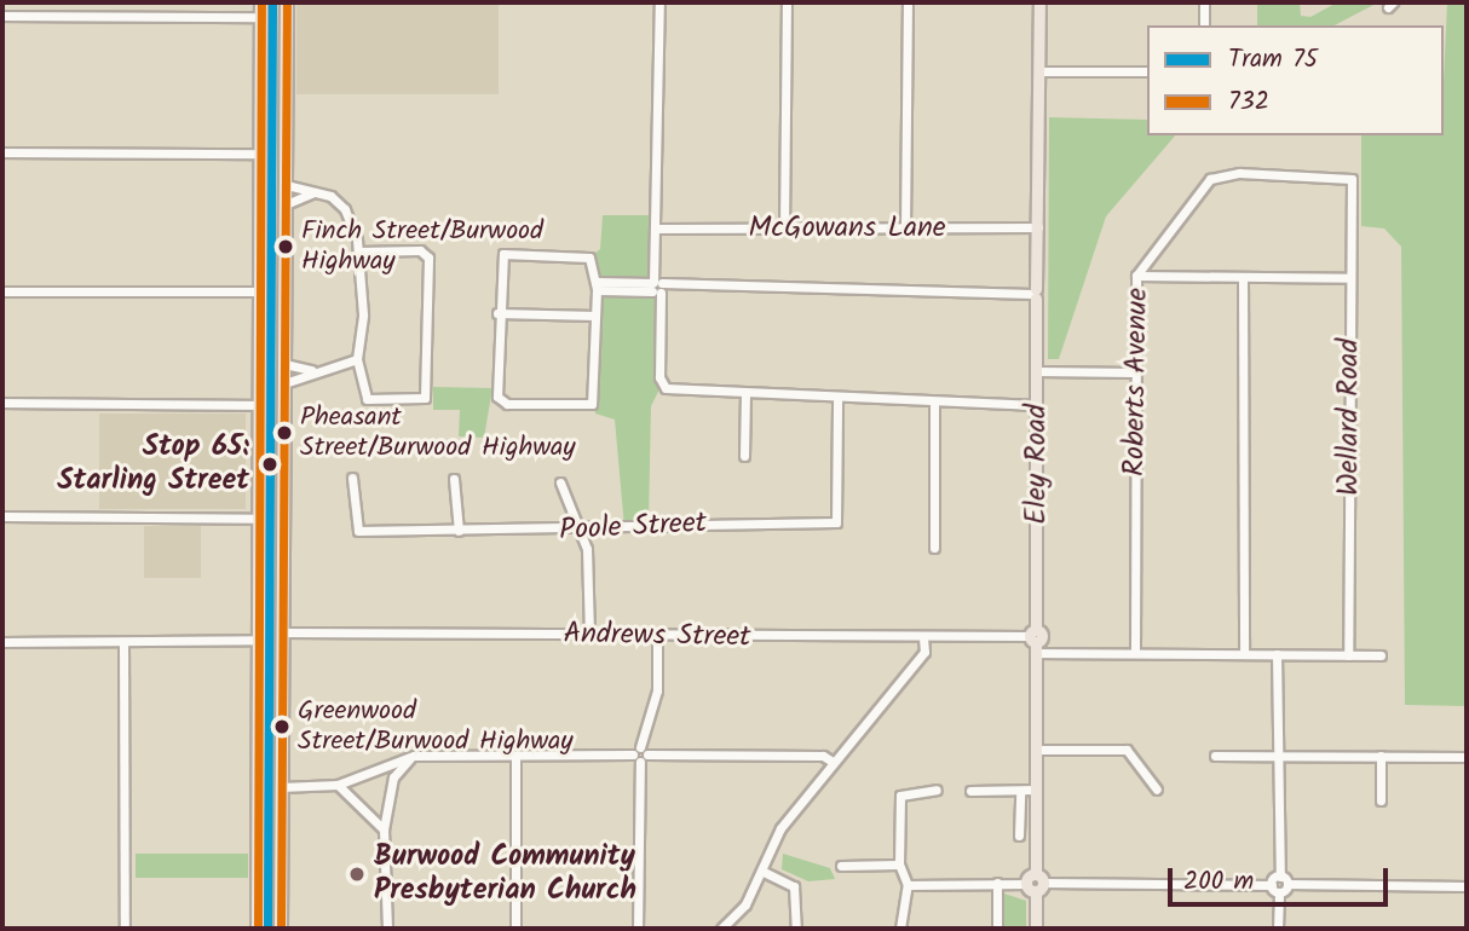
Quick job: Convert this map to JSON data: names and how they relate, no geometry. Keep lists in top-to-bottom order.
{
  "streets": {
    "main road": ["Eley Road"],
    "street": [
      "McGowans Lane",
      "Roberts Avenue",
      "Wellard Road",
      "Poole Street",
      "Andrews Street"
    ]
  },
  "crossings": [
    ["McGowans Lane", "Eley Road"],
    ["Roberts Avenue", "Wellard Road"],
    ["Roberts Avenue", "Andrews Street"],
    ["Wellard Road", "Andrews Street"],
    ["Eley Road", "Andrews Street"]
  ],
  "places": [
    "Finch Street/Burwood Highway",
    "Pheasant Street/Burwood Highway",
    "Stop 65: Starling Street",
    "Greenwood Street/Burwood Highway",
    "Burwood Community Presbyterian Church"
  ],
  "lines": ["tram line 75", "transit line 732"],
  "legend": ["Tram 75", "732"],
  "scale_bar": "200 m"
}
